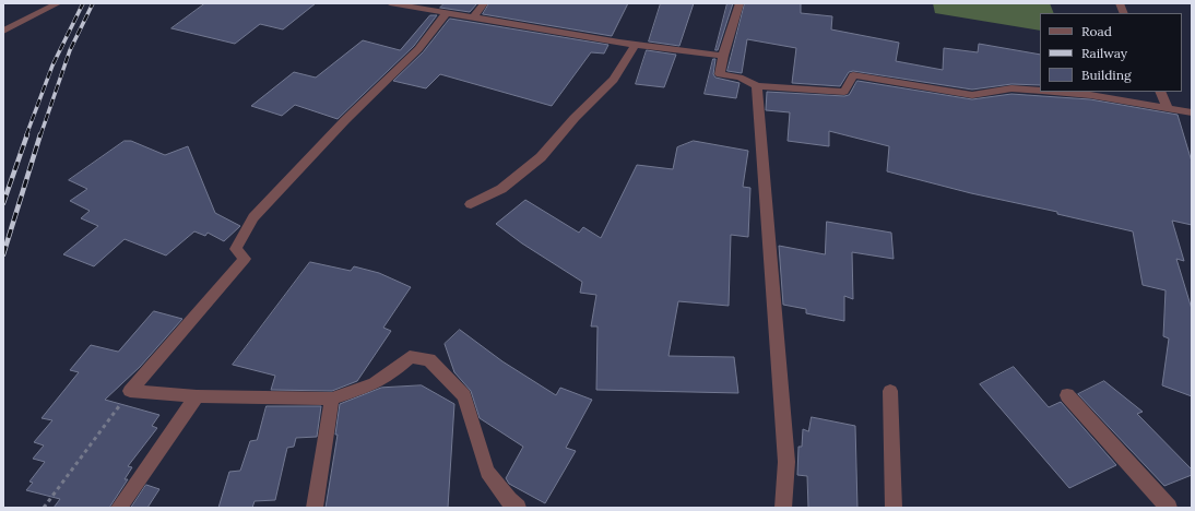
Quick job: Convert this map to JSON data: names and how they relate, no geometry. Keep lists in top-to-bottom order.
{
  "legend": ["Road", "Railway", "Building"]
}
